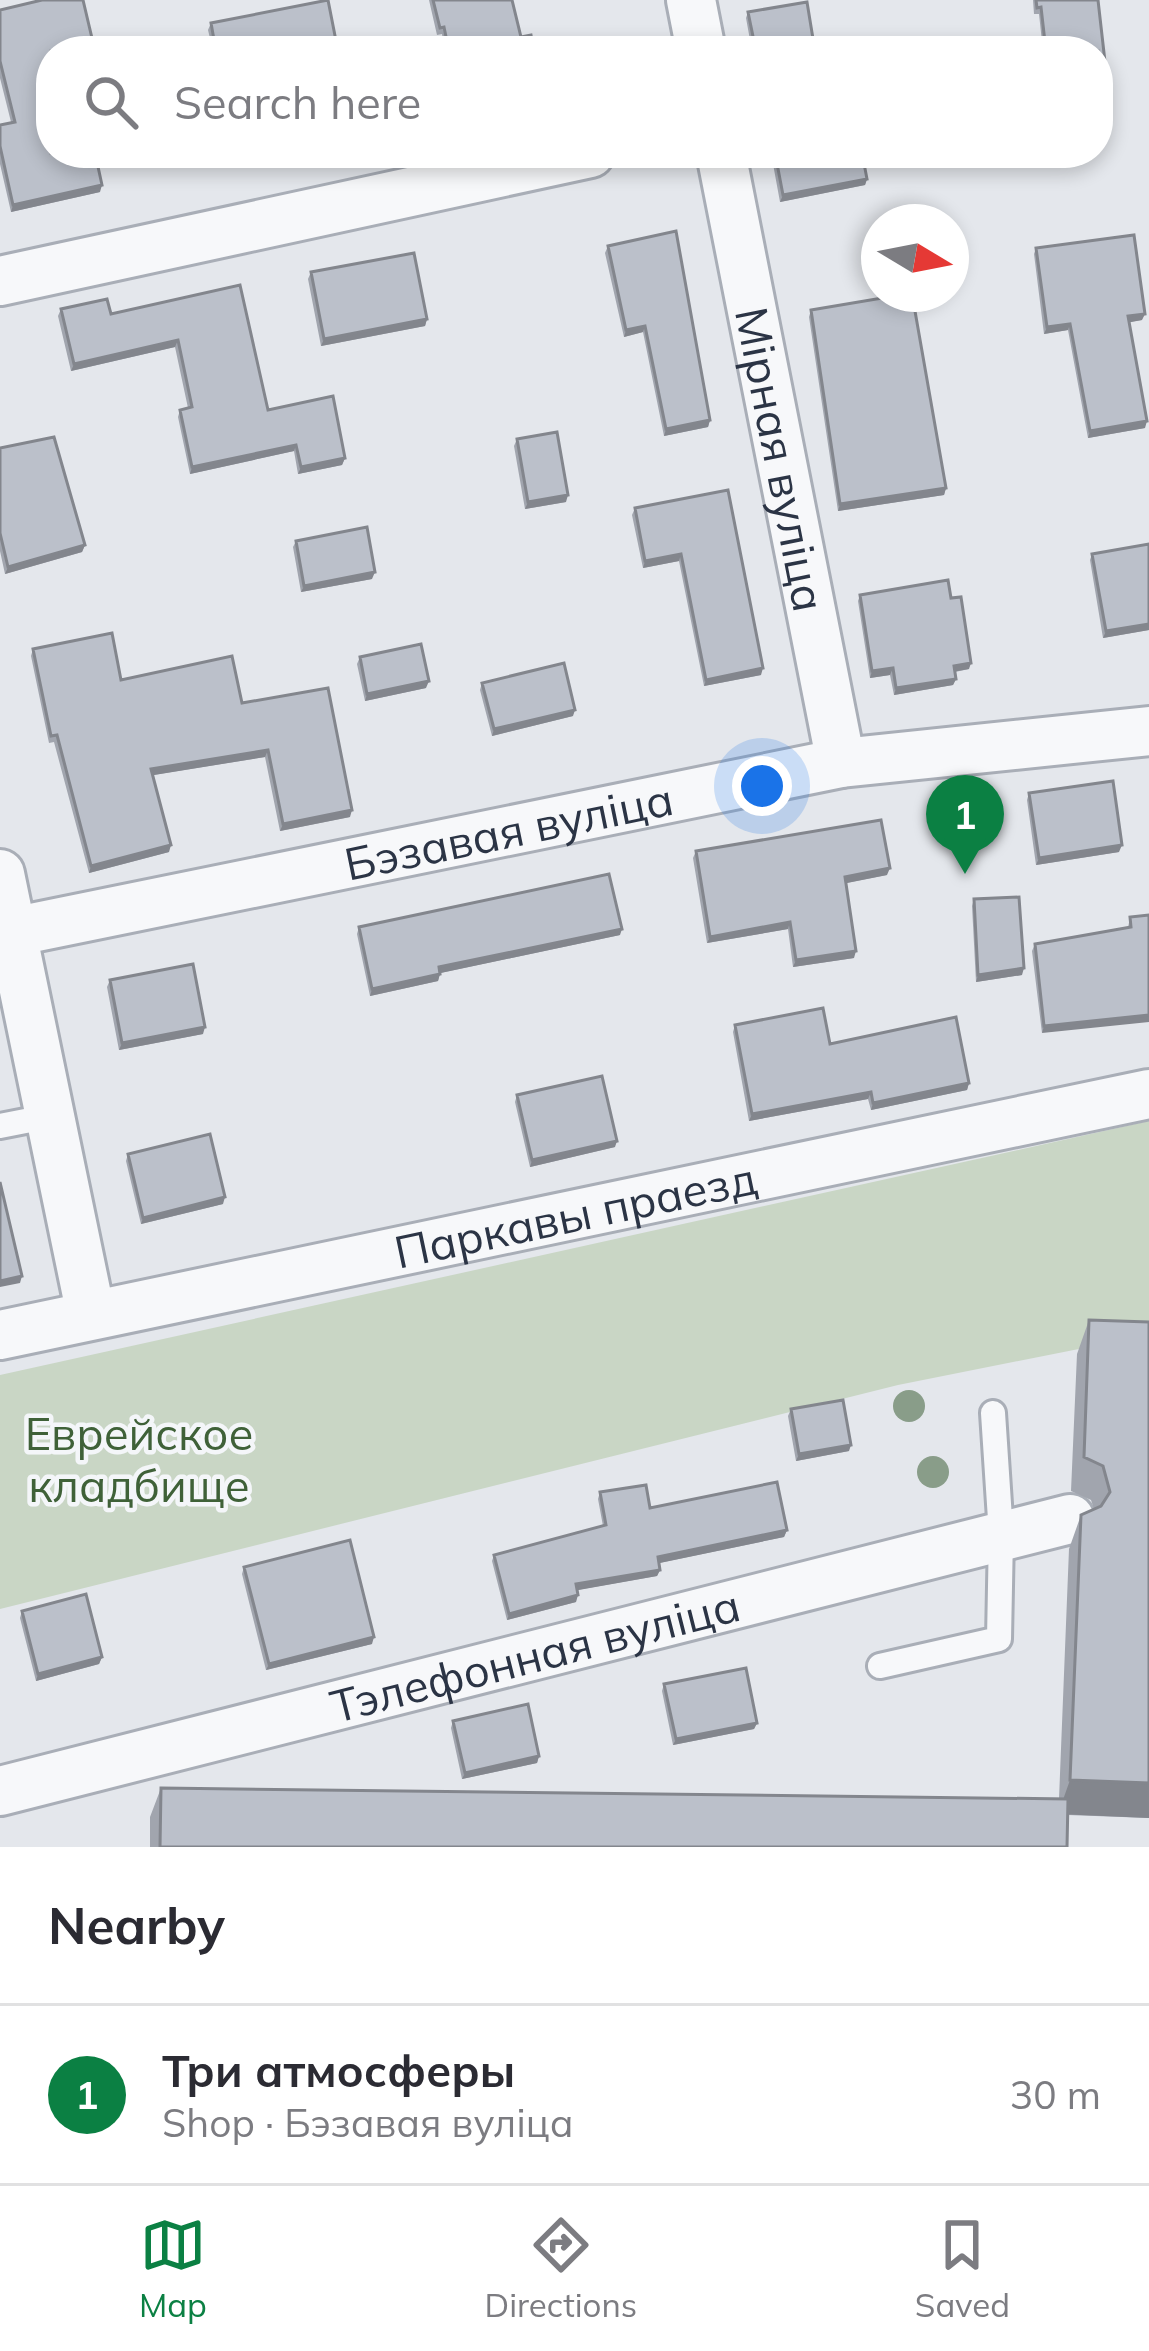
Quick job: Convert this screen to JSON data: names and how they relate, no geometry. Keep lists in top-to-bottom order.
{
  "streets": {
    "street": [
      "Мірная вуліца",
      "Бэзавая вуліца",
      "Паркавы праезд",
      "Тэлефонная вуліца"
    ]
  },
  "crossings": [
    ["Мірная вуліца", "Бэзавая вуліца"]
  ],
  "parks": ["Еврейское кладбище"],
  "north": "right",
  "page": {
    "search": "Search here",
    "pins": "1",
    "heading": "Nearby",
    "list": [
      {
        "mark": "1",
        "name": "Три атмосферы",
        "note": "Shop · Бэзавая вуліца",
        "value": "30 m"
      }
    ],
    "nav": ["Map", "Directions", "Saved"]
  }
}
